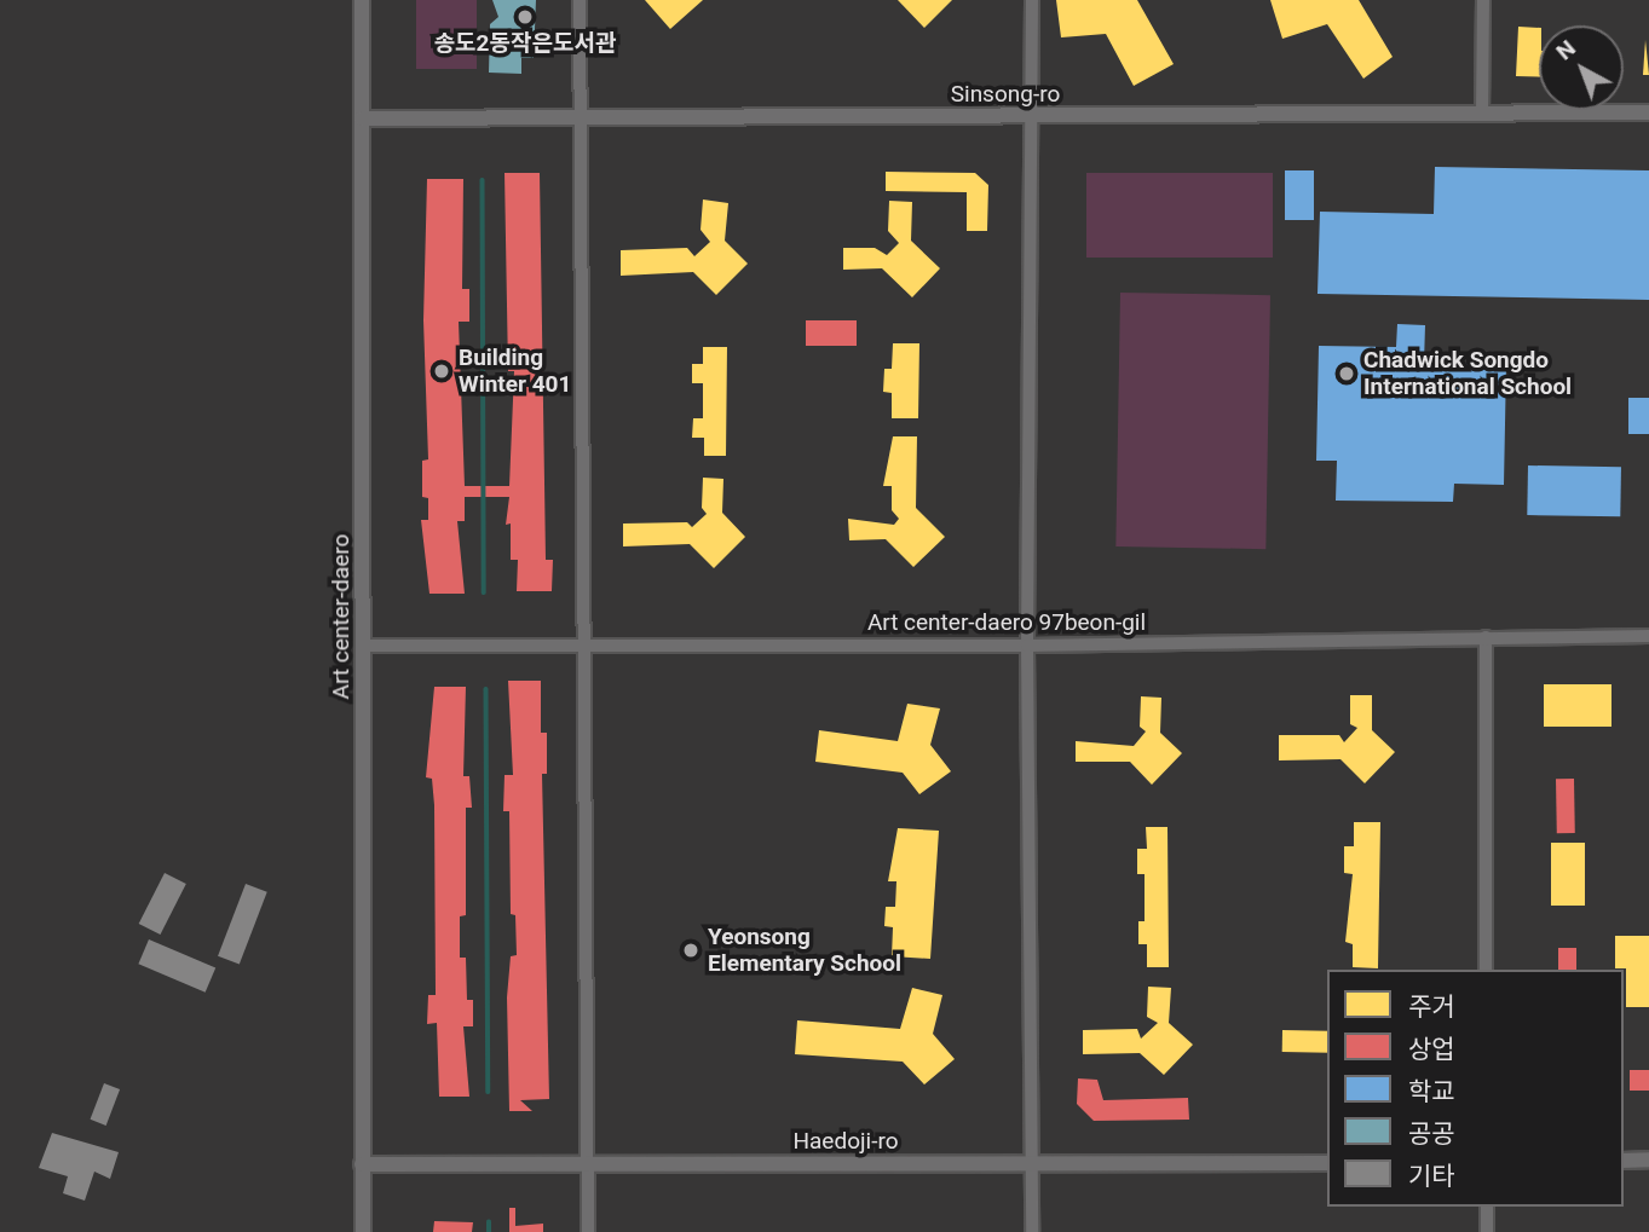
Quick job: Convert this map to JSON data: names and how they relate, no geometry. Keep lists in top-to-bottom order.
{
  "streets": {
    "street": [
      "Sinsong-ro",
      "Art center-daero",
      "Art center-daero 97beon-gil",
      "Haedoji-ro"
    ]
  },
  "crossings": [
    ["Sinsong-ro", "Art center-daero"],
    ["Art center-daero", "Art center-daero 97beon-gil"],
    ["Art center-daero", "Haedoji-ro"]
  ],
  "places": [
    "송도2동작은도서관",
    "Building Winter 401",
    "Chadwick Songdo International School",
    "Yeonsong Elementary School"
  ],
  "legend": [
    "주거",
    "상업",
    "학교",
    "공공",
    "기타"
  ],
  "north": "top left"
}
